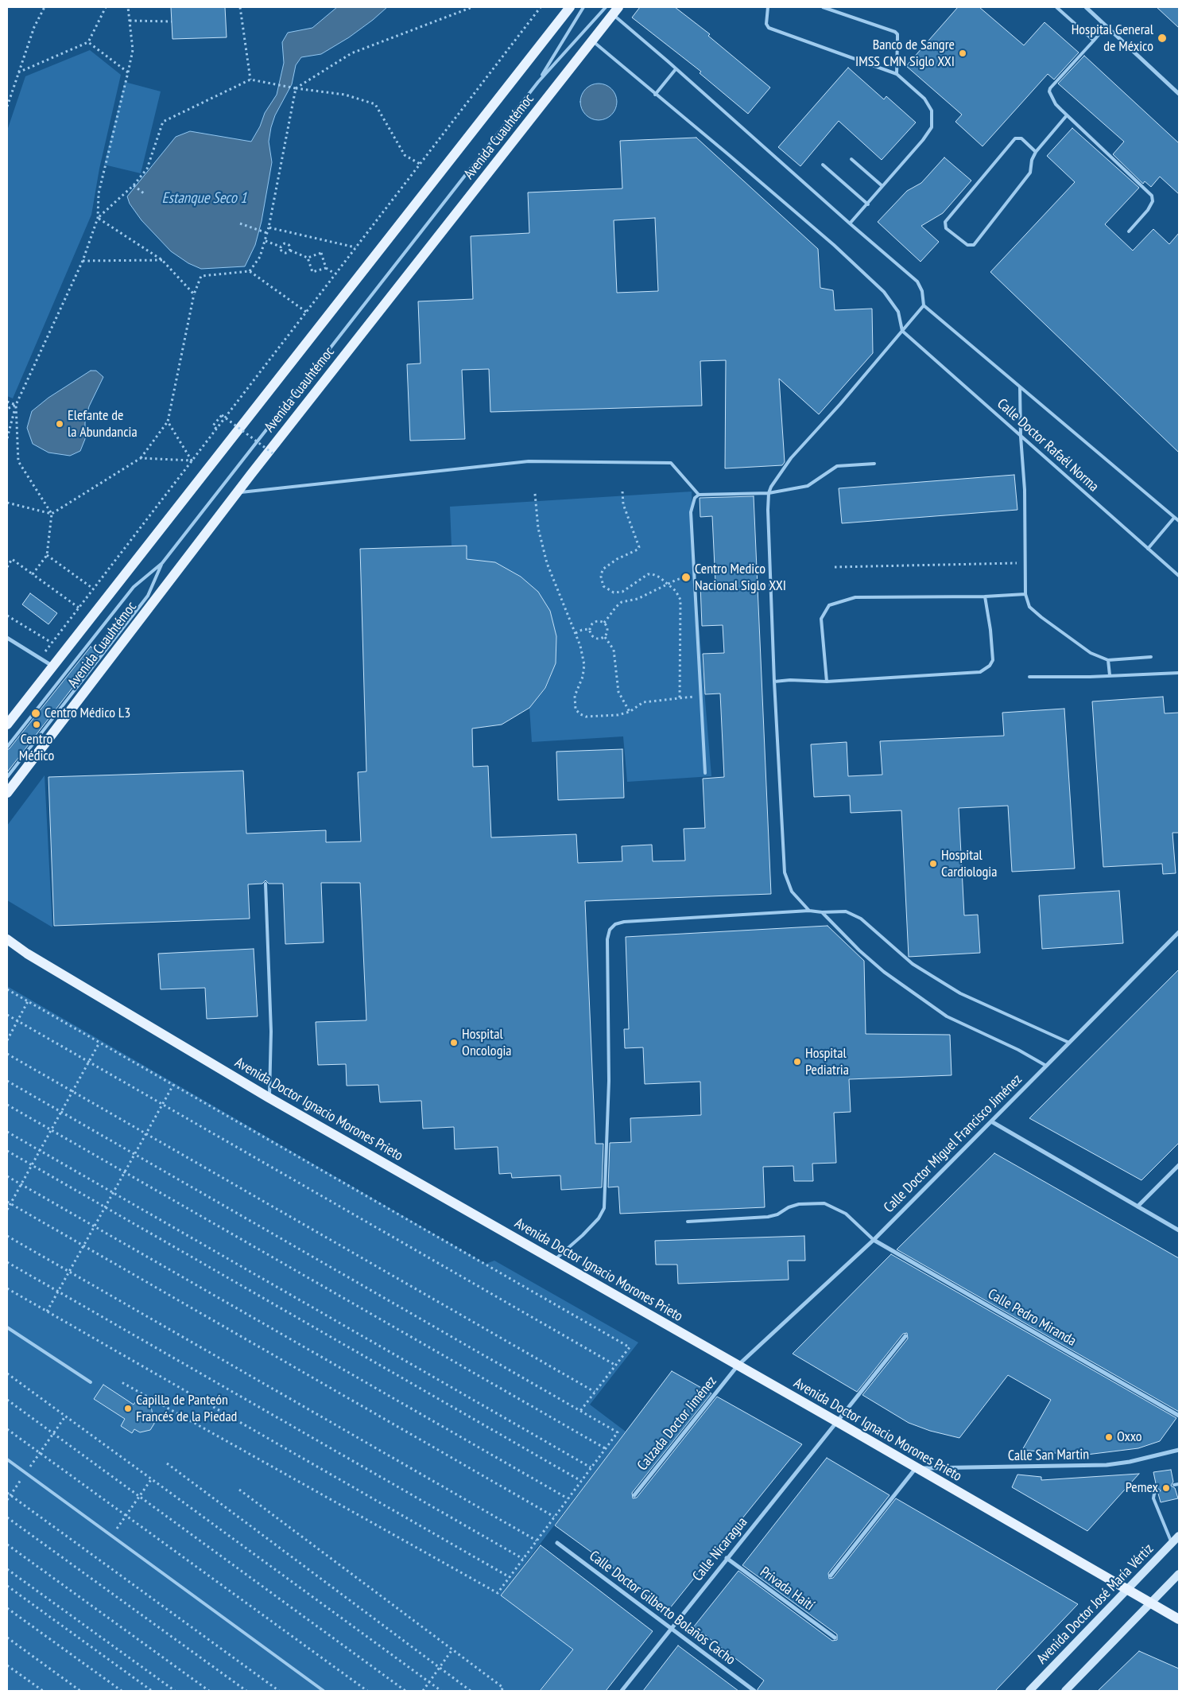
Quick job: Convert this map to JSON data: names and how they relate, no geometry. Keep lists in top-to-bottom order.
{
  "streets": {
    "main road": ["Avenida Cuauhtémoc", "Avenida Doctor Ignacio Morones Prieto", "Avenida Doctor José María Vértiz"],
    "street": [
      "Calle Doctor Miguel Francisco Jiménez",
      "Calle Pedro Miranda",
      "Calzada Doctor Jiménez",
      "Calle San Martin",
      "Calle Nicaragua",
      "Privada Haití",
      "Calle Doctor Gilberto Bolaños Cacho"
    ],
    "lane": ["Calle Doctor Rafaél Norma"]
  },
  "crossings": [
    ["Avenida Doctor Ignacio Morones Prieto", "Calle Doctor Miguel Francisco Jiménez"],
    ["Avenida Doctor Ignacio Morones Prieto", "Calzada Doctor Jiménez"],
    ["Avenida Doctor Ignacio Morones Prieto", "Calle San Martin"],
    ["Avenida Doctor Ignacio Morones Prieto", "Calle Nicaragua"],
    ["Avenida Doctor Ignacio Morones Prieto", "Avenida Doctor José María Vértiz"],
    ["Calle Doctor Miguel Francisco Jiménez", "Calle Pedro Miranda"],
    ["Calle Doctor Miguel Francisco Jiménez", "Calzada Doctor Jiménez"],
    ["Calle Nicaragua", "Privada Haití"],
    ["Calle Nicaragua", "Calle Doctor Gilberto Bolaños Cacho"]
  ],
  "water": ["Estanque Seco 1"],
  "places": [
    "Hospital General de México",
    "Banco de Sangre IMSS CMN Siglo XXI",
    "Elefante de la Abundancia",
    "Centro Medico Nacional Siglo XXI",
    "Centro Médico L3",
    "Centro Médico",
    "Hospital Cardiologia",
    "Hospital Oncologia",
    "Hospital Pediatria",
    "Capilla de Panteón Francés de la Piedad",
    "Oxxo",
    "Pemex"
  ]
}
